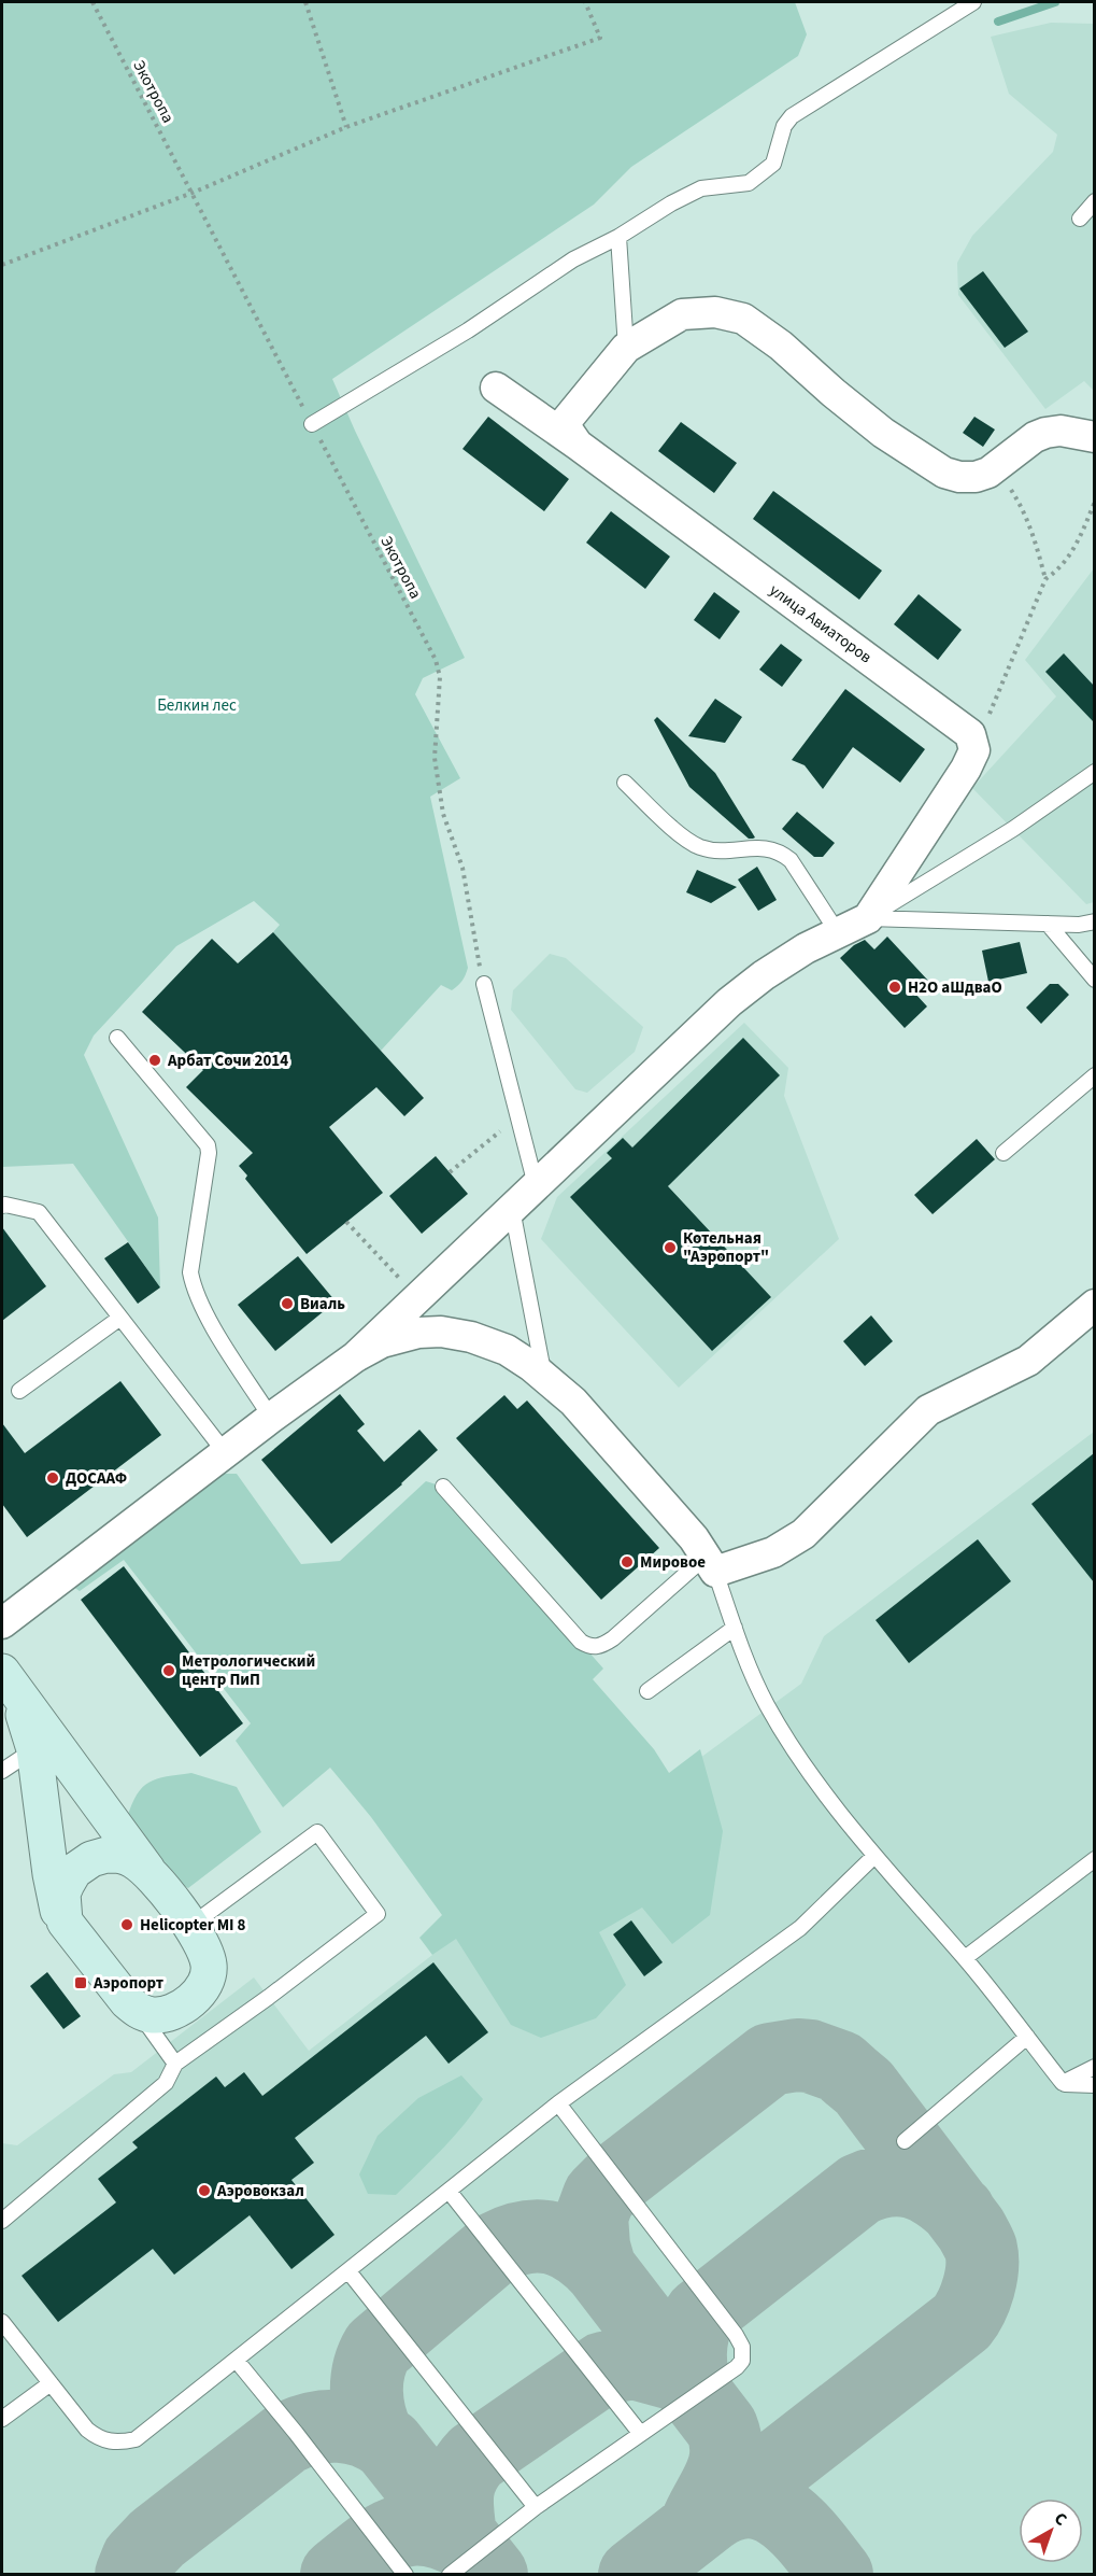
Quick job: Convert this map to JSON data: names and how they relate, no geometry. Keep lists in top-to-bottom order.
{
  "streets": {
    "street": ["улица Авиаторов"],
    "path": ["Экотропа"]
  },
  "parks": ["Белкин лес"],
  "places": {
    "other": [
      "H2O аШдваО",
      "Арбат Сочи 2014",
      "Котельная \"Аэропорт\"",
      "Виаль",
      "ДОСААФ",
      "Мировое",
      "Метрологический центр ПиП",
      "Helicopter MI 8",
      "Аэровокзал"
    ],
    "transit": ["Аэропорт"]
  },
  "north": "top right"
}
